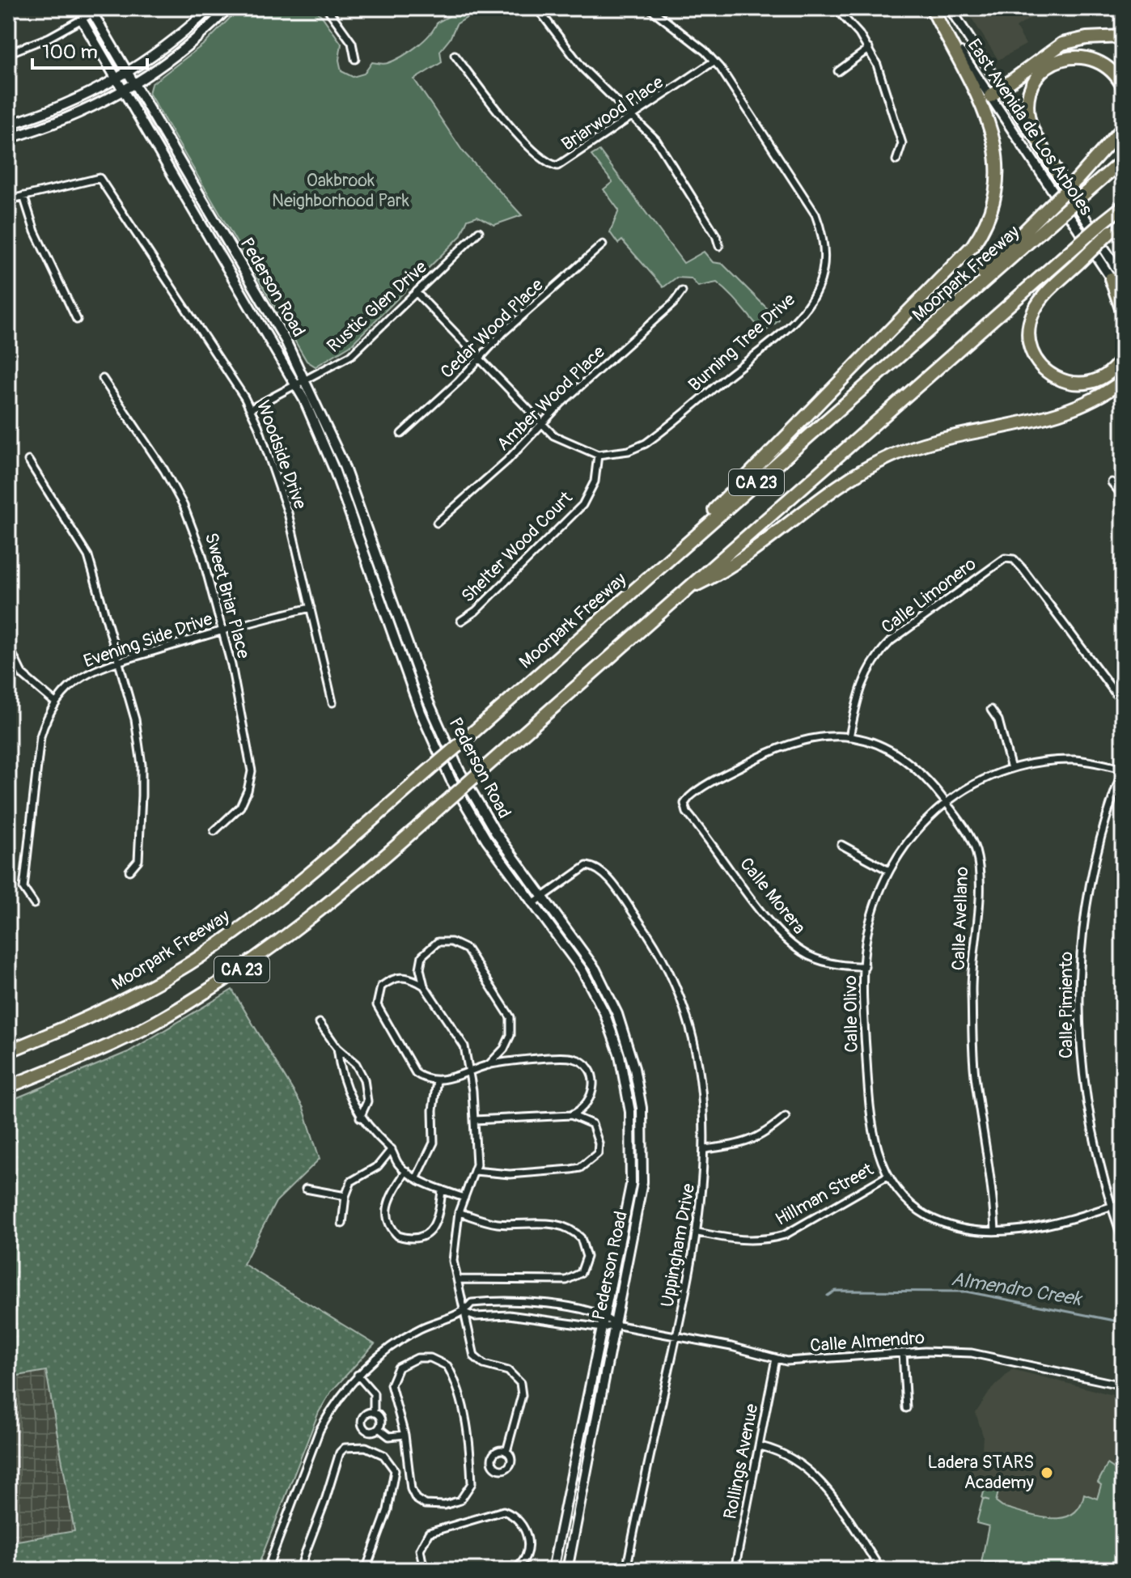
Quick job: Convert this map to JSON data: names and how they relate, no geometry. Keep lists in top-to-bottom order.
{
  "streets": {
    "highway": ["Moorpark Freeway", "CA 23"],
    "street": [
      "Briarwood Place",
      "East Avenida de Los Arboles",
      "Pederson Road",
      "Rustic Glen Drive",
      "Cedar Wood Place",
      "Burning Tree Drive",
      "Amber Wood Place",
      "Woodside Drive",
      "Shelter Wood Court",
      "Sweet Briar Place",
      "Calle Limonero",
      "Evening Side Drive",
      "Calle Morera",
      "Calle Avellano",
      "Calle Pimiento",
      "Calle Olivo",
      "Hillman Street",
      "Uppingham Drive",
      "Calle Almendro",
      "Rollings Avenue"
    ]
  },
  "crossings": [
    ["Briarwood Place", "Burning Tree Drive"],
    ["Pederson Road", "Rustic Glen Drive"],
    ["Pederson Road", "Uppingham Drive"],
    ["Pederson Road", "Calle Almendro"],
    ["Rustic Glen Drive", "Burning Tree Drive"],
    ["Rustic Glen Drive", "Woodside Drive"],
    ["Cedar Wood Place", "Burning Tree Drive"],
    ["Burning Tree Drive", "Amber Wood Place"],
    ["Burning Tree Drive", "Shelter Wood Court"],
    ["Woodside Drive", "Evening Side Drive"],
    ["Sweet Briar Place", "Evening Side Drive"],
    ["Calle Limonero", "Calle Avellano"],
    ["Calle Morera", "Calle Avellano"],
    ["Calle Morera", "Calle Olivo"],
    ["Calle Avellano", "Calle Olivo"],
    ["Calle Pimiento", "Calle Olivo"],
    ["Calle Olivo", "Hillman Street"],
    ["Hillman Street", "Uppingham Drive"],
    ["Uppingham Drive", "Calle Almendro"],
    ["Calle Almendro", "Rollings Avenue"]
  ],
  "water": ["Almendro Creek"],
  "parks": ["Oakbrook Neighborhood Park"],
  "places": ["Ladera STARS Academy"],
  "scale_bar": "100 m"
}
